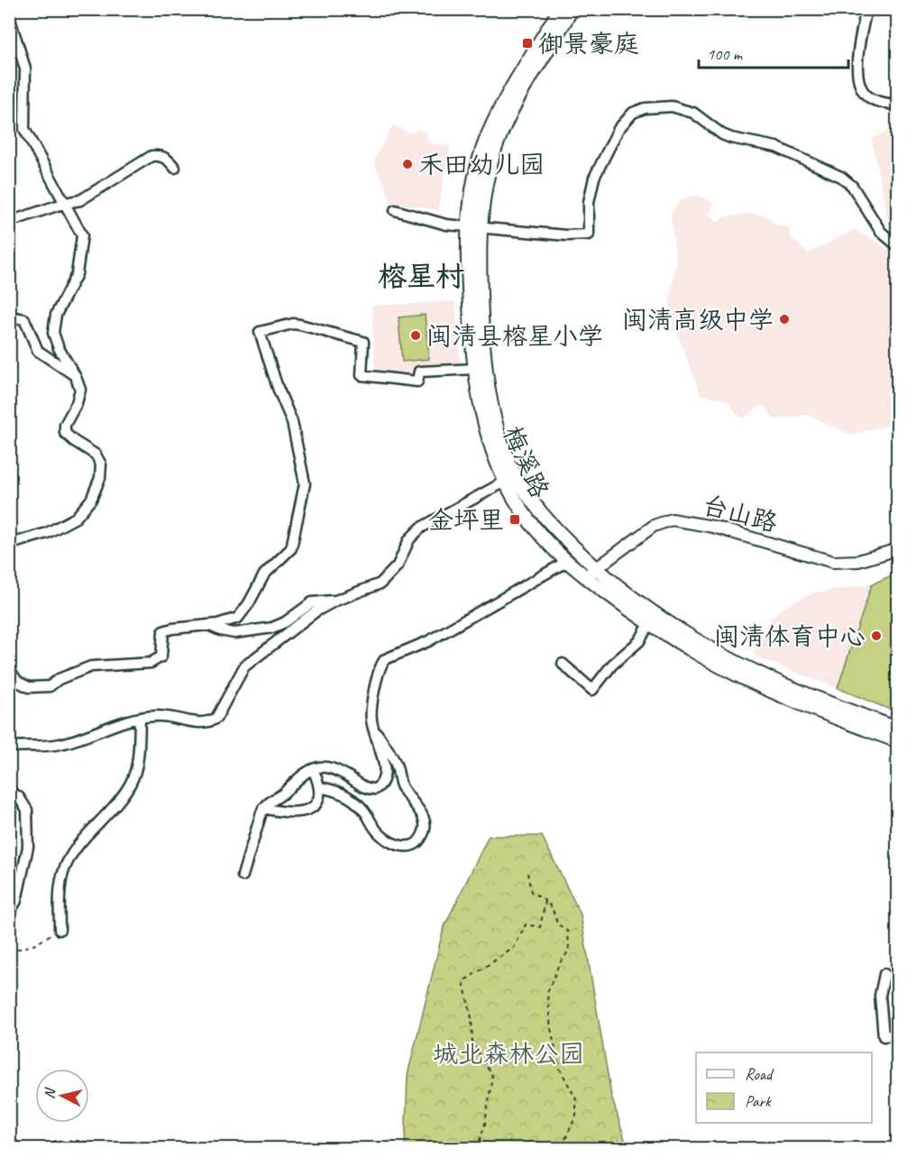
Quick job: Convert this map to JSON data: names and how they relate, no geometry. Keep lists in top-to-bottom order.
{
  "streets": {
    "main road": ["梅溪路"],
    "street": ["台山路"]
  },
  "crossings": [
    ["梅溪路", "台山路"]
  ],
  "districts": ["榕星村"],
  "parks": ["城北森林公园"],
  "places": {
    "transit": ["御景豪庭", "金坪里"],
    "other": [
      "禾田幼儿园",
      "闽清高级中学",
      "闽清县榕星小学",
      "闽清体育中心"
    ]
  },
  "legend": ["Road", "Park"],
  "scale_bar": "100 m",
  "north": "left"
}
